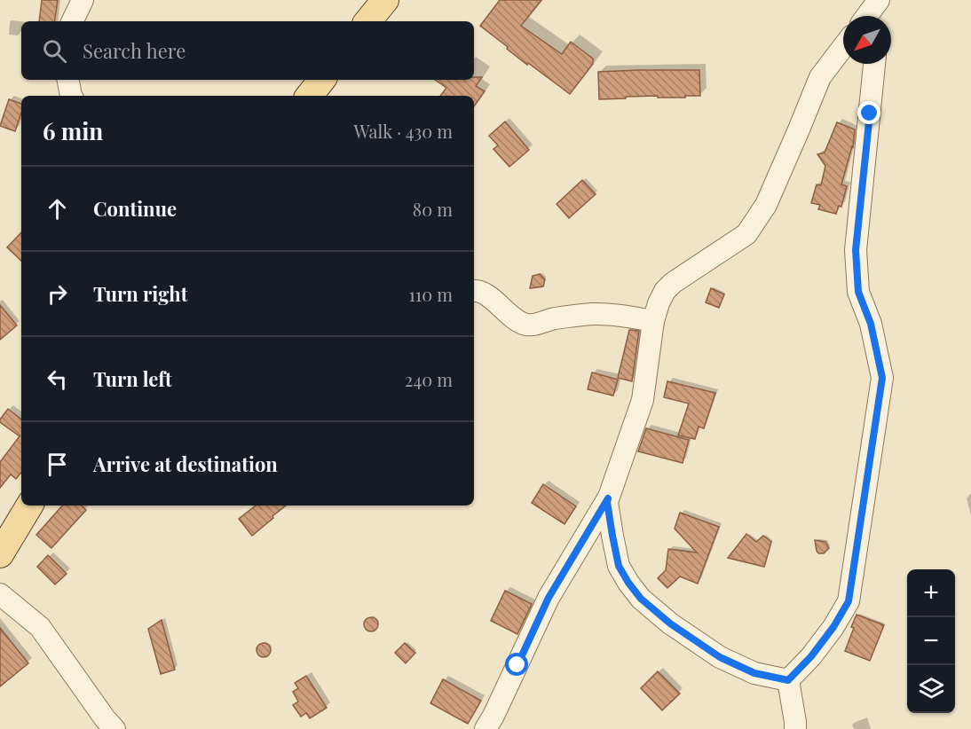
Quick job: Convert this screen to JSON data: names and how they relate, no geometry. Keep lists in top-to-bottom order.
{
  "north": "bottom left",
  "page": {
    "search": "Search here",
    "heading": ["6 min", "Walk · 430 m"],
    "list": [
      ["Continue", "80 m"],
      ["Turn right", "110 m"],
      ["Turn left", "240 m"],
      "Arrive at destination"
    ],
    "map_buttons": ["+", "−"]
  }
}
